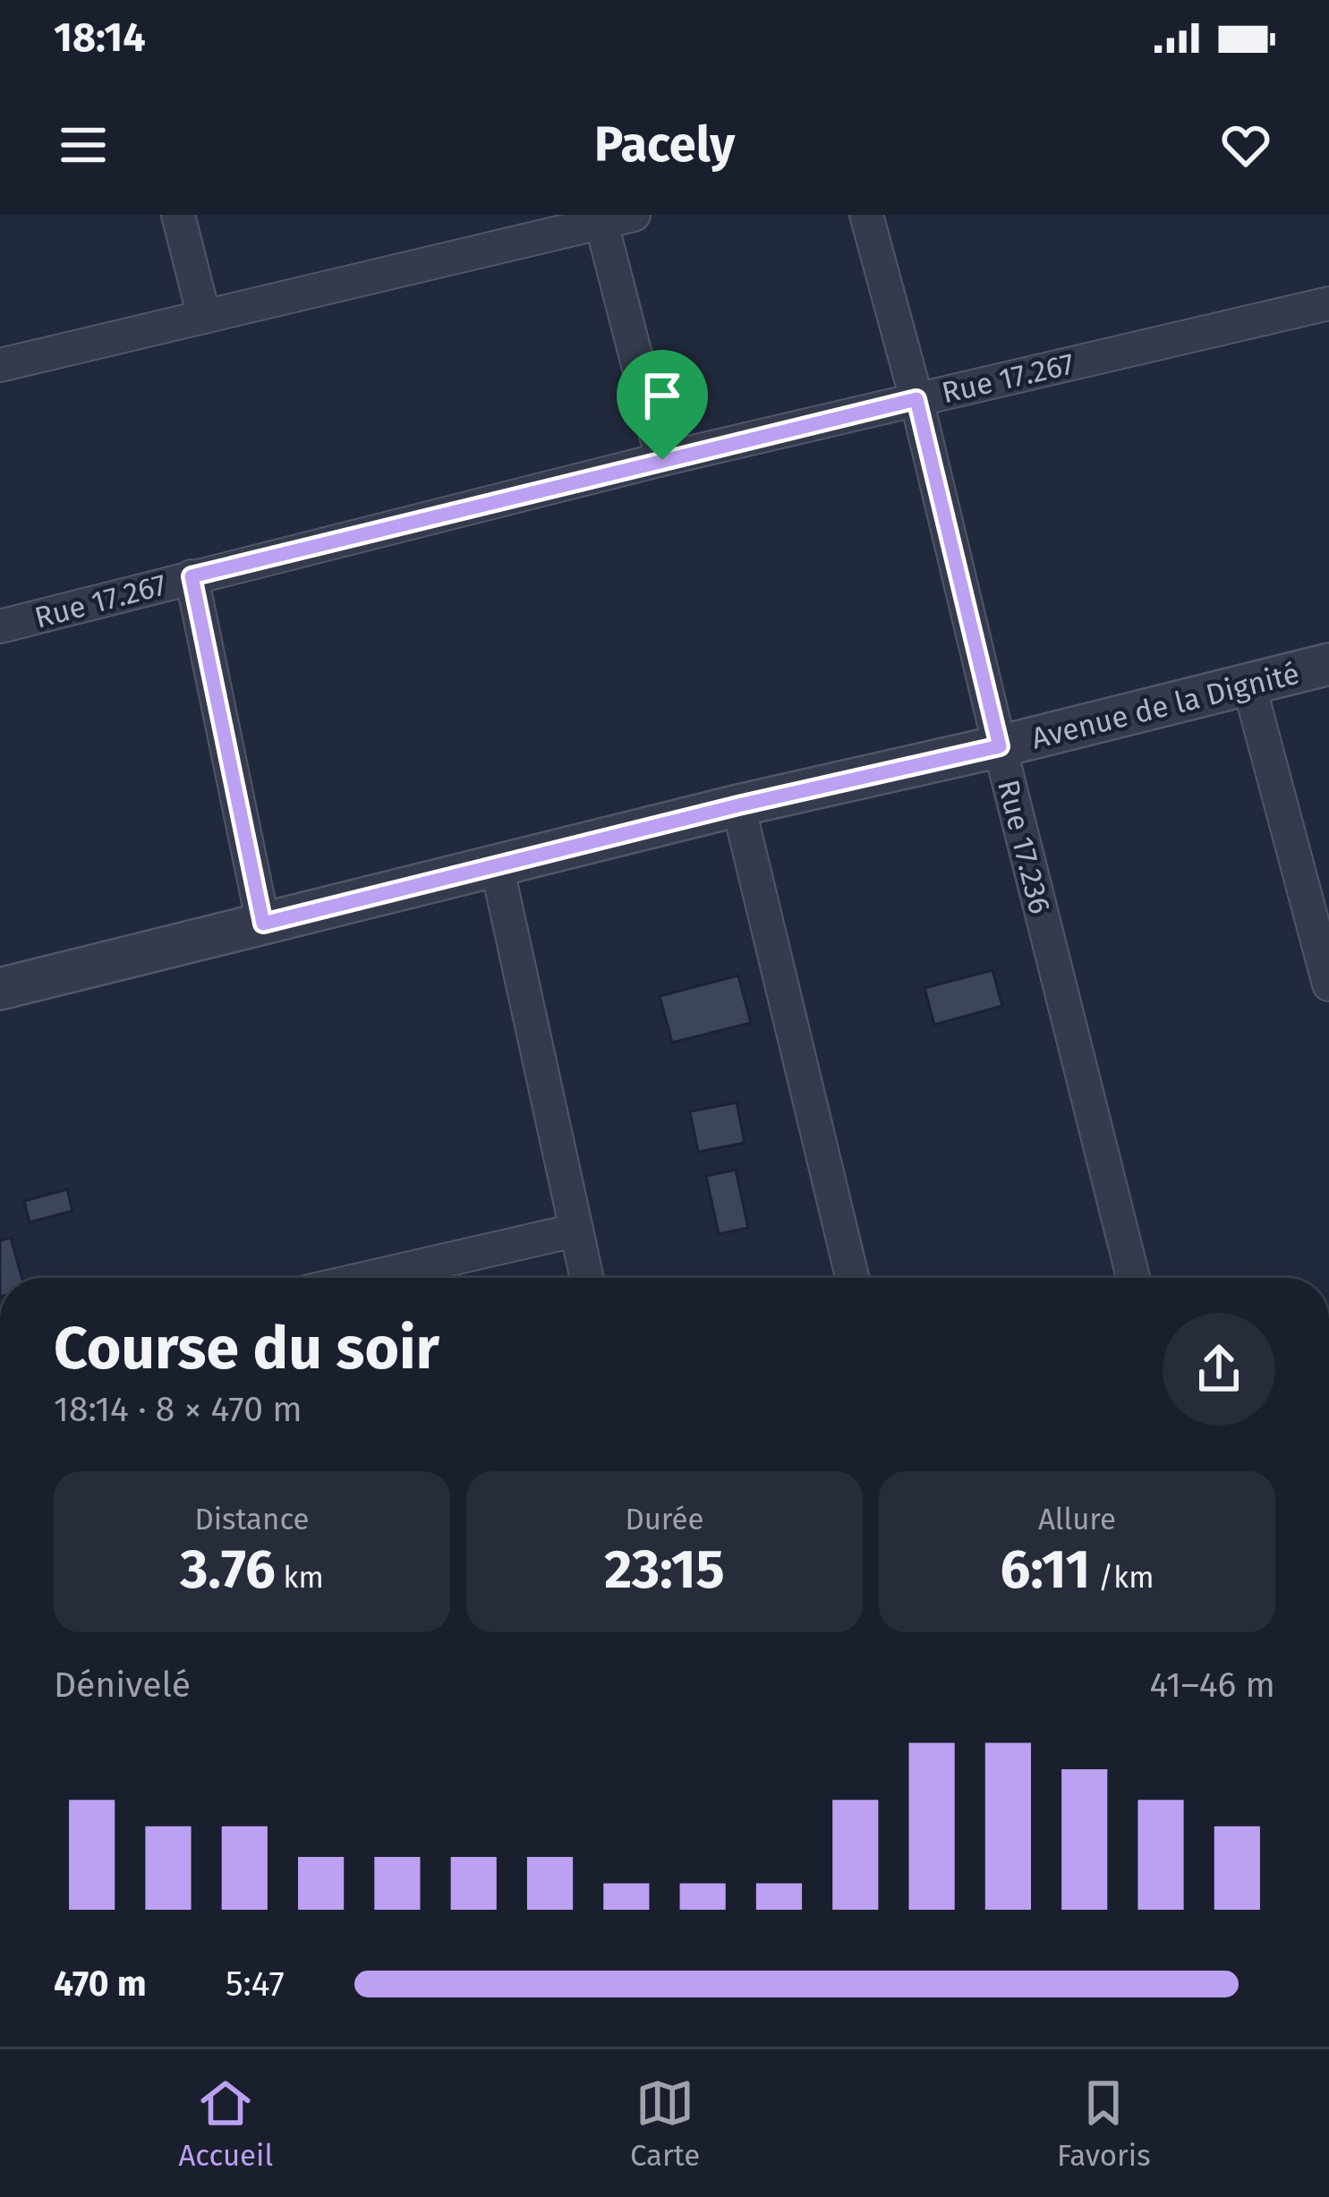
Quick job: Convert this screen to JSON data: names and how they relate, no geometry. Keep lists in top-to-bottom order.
{
  "streets": {
    "street": ["Rue 17.267", "Avenue de la Dignité", "Rue 17.236"]
  },
  "crossings": [
    ["Rue 17.267", "Rue 17.236"],
    ["Avenue de la Dignité", "Rue 17.236"]
  ],
  "page": {
    "status": "18:14",
    "header": "Pacely",
    "heading": ["Course du soir", "18:14 · 8 × 470 m"],
    "stats": [
      ["Distance", "3.76 km"],
      ["Durée", "23:15"],
      ["Allure", "6:11 /km"]
    ],
    "chart": ["Dénivelé", "41–46 m"],
    "list": [
      {
        "name": "470 m",
        "note": "5:47"
      }
    ],
    "tabs": ["Accueil", "Carte", "Favoris"]
  }
}
